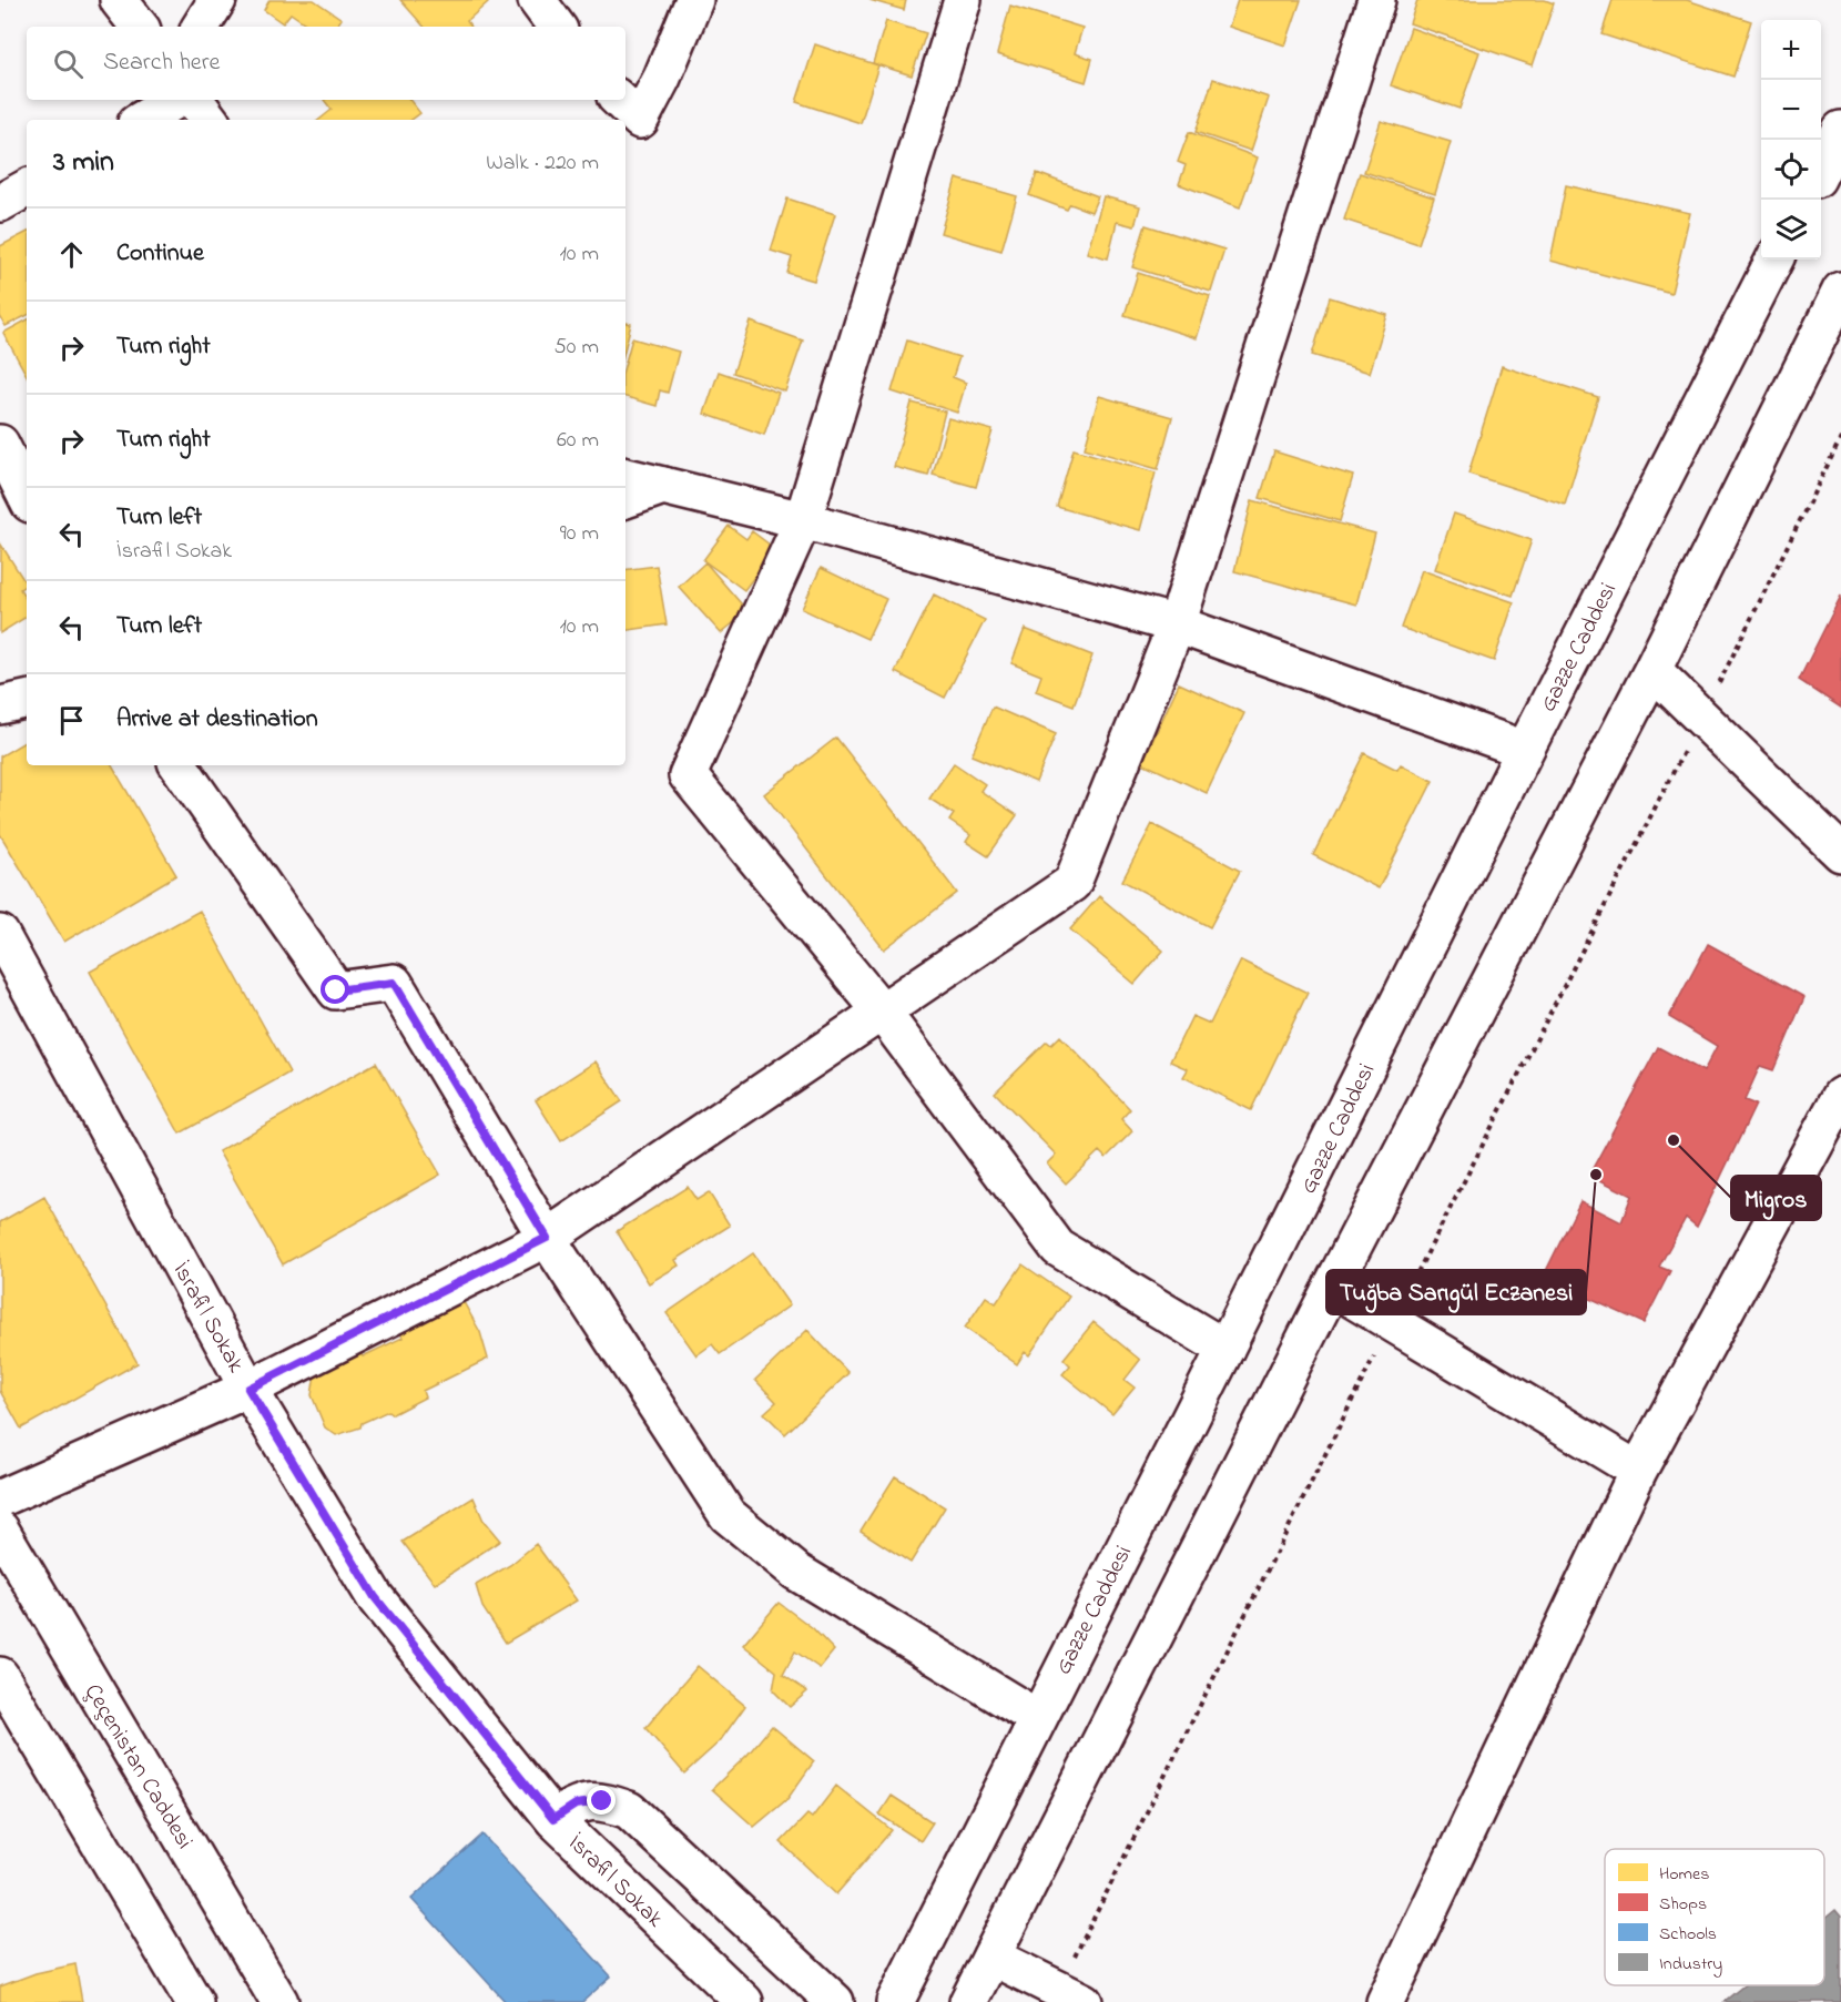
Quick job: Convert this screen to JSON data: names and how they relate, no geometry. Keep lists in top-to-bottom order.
{
  "streets": {
    "street": ["Gazze Caddesi", "İsrafil Sokak", "Çeçenistan Caddesi"]
  },
  "places": ["Migros", "Tuğba Sarıgül Eczanesi"],
  "legend": [
    "Homes",
    "Shops",
    "Schools",
    "Industry"
  ],
  "page": {
    "map_buttons": ["+", "−"],
    "search": "Search here",
    "heading": ["3 min", "Walk · 220 m"],
    "list": [
      ["Continue", "10 m"],
      ["Turn right", "50 m"],
      ["Turn right", "60 m"],
      ["Turn left", "İsrafil Sokak", "90 m"],
      ["Turn left", "10 m"],
      "Arrive at destination"
    ]
  }
}
